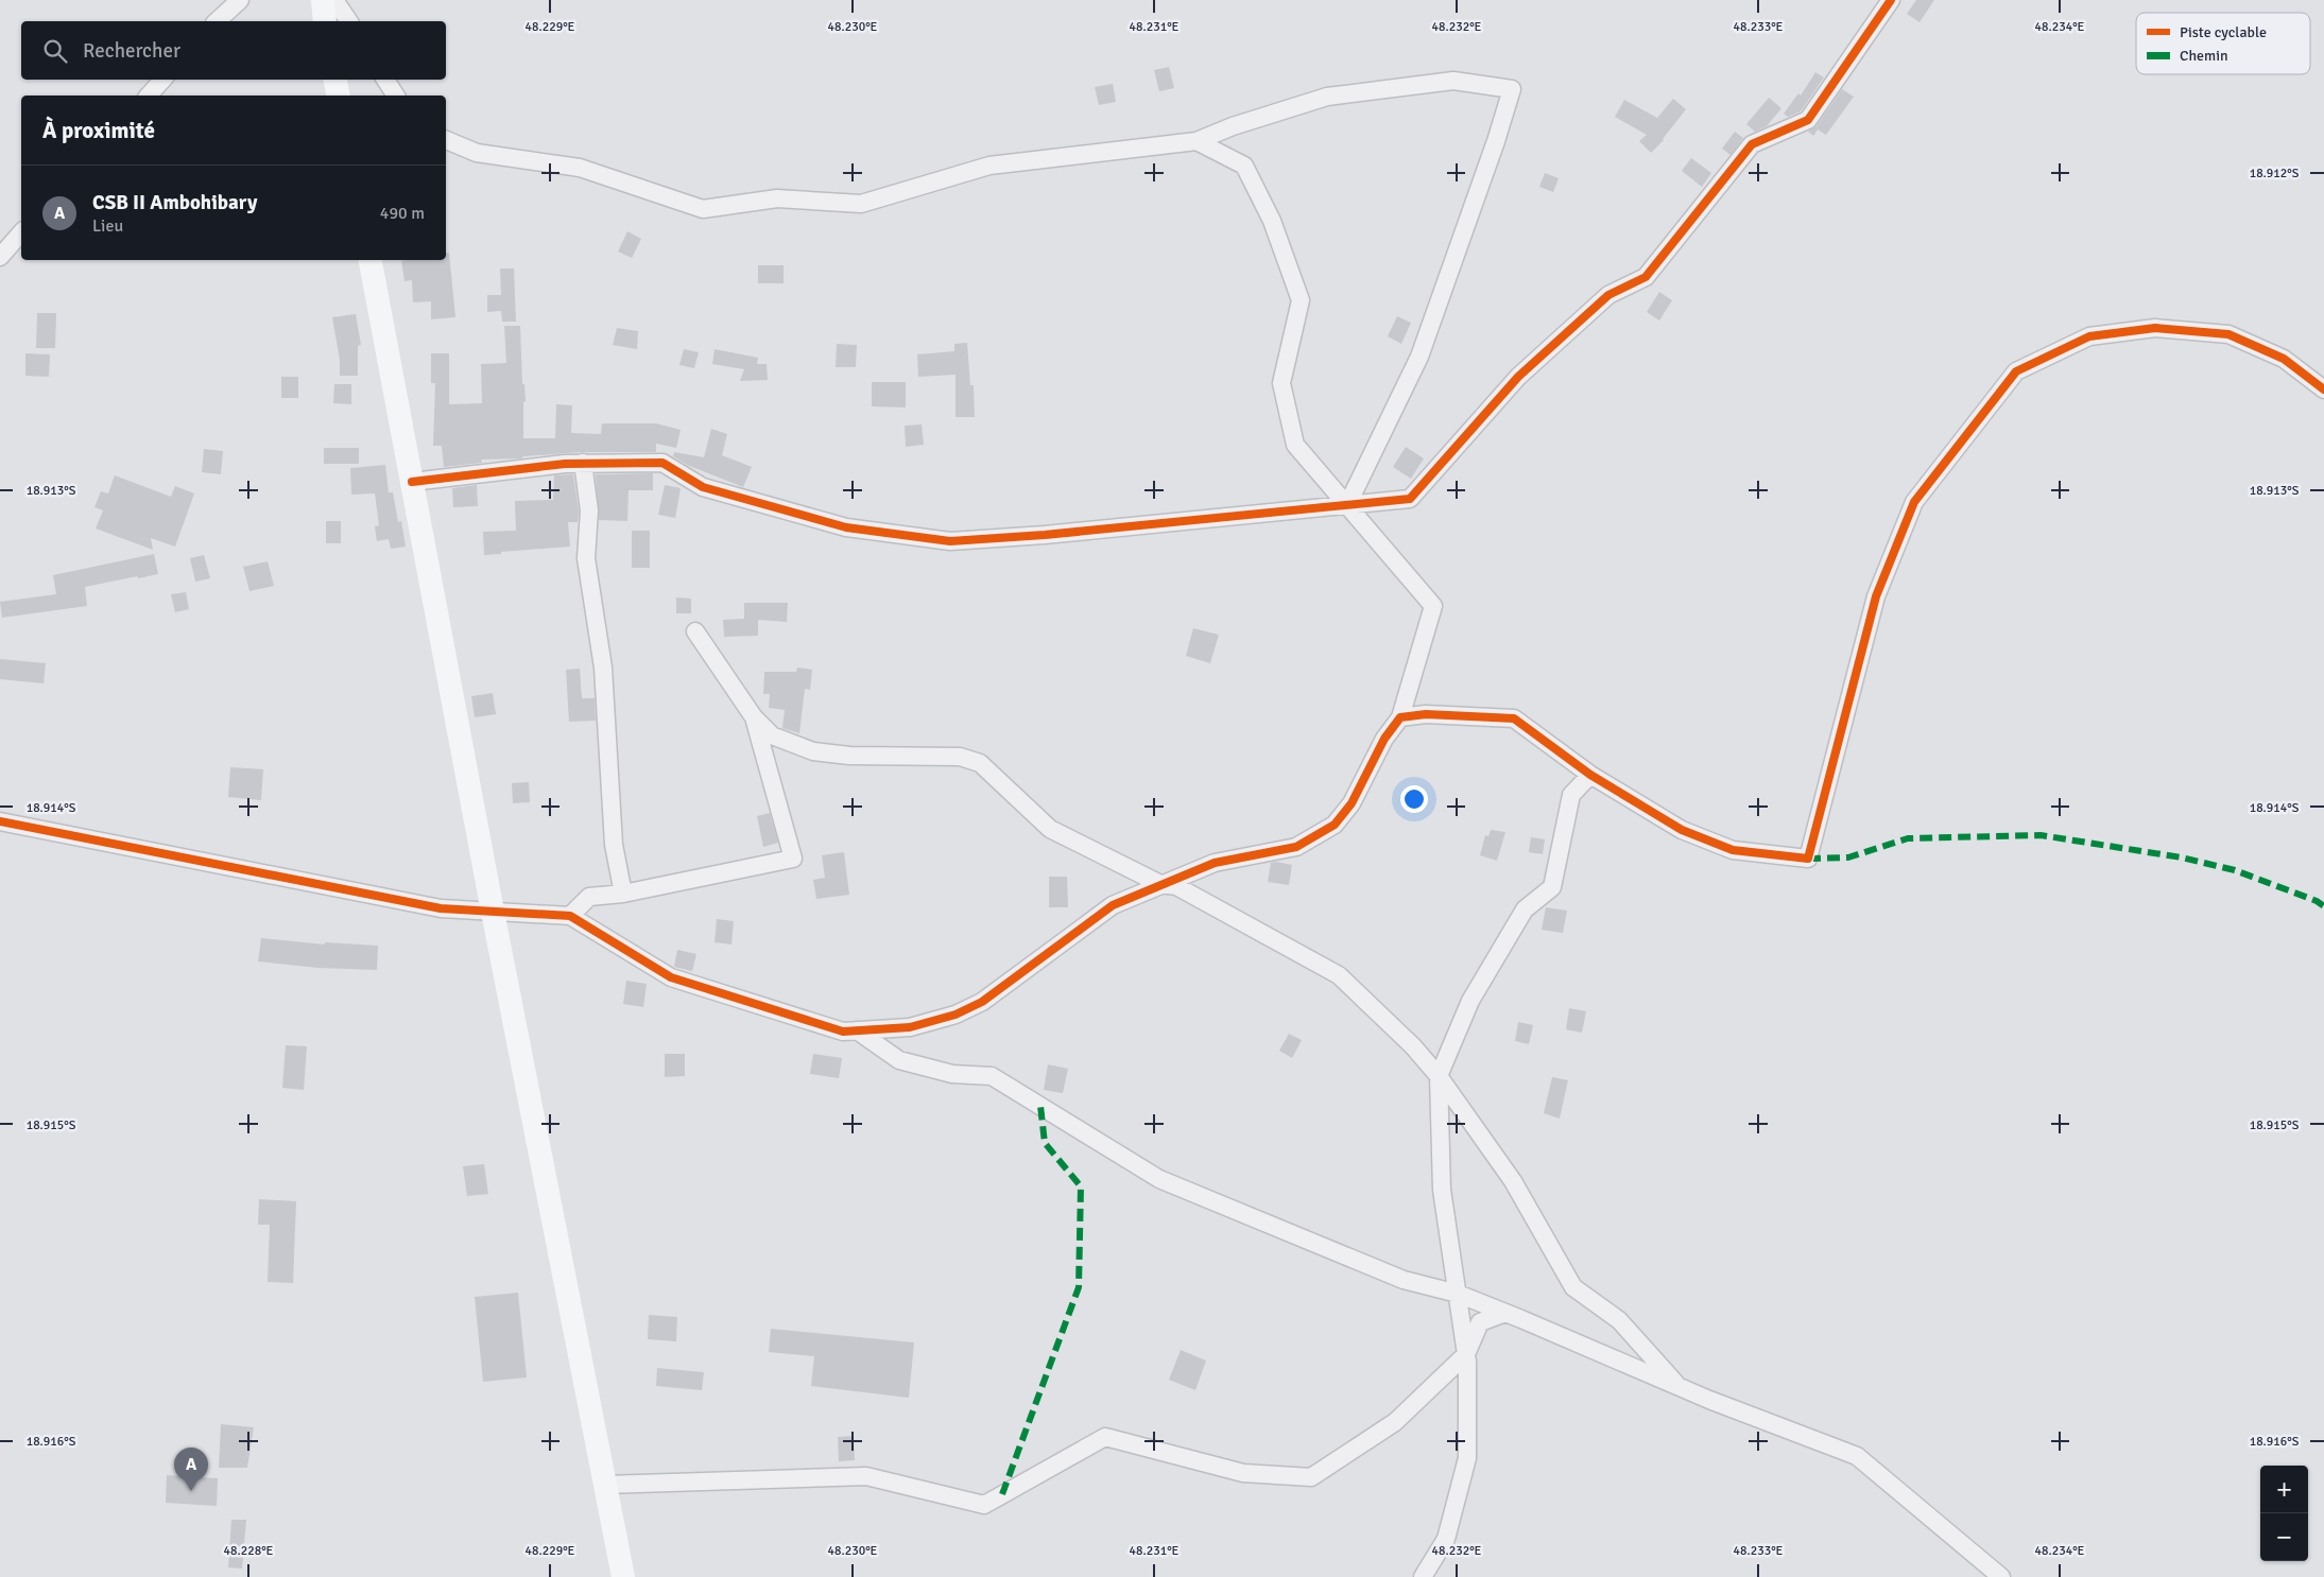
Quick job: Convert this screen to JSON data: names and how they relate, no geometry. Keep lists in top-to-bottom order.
{
  "legend": ["Piste cyclable", "Chemin"],
  "page": {
    "search": "Rechercher",
    "heading": "À proximité",
    "list": [
      {
        "mark": "A",
        "name": "CSB II Ambohibary",
        "note": "Lieu",
        "value": "490 m"
      }
    ],
    "pins": "A",
    "map_buttons": ["+", "−"]
  },
  "coordinates": [
    "48.229°E",
    "48.230°E",
    "48.231°E",
    "48.232°E",
    "48.233°E",
    "48.234°E",
    "18.912°S",
    "18.913°S",
    "18.914°S",
    "18.915°S",
    "18.916°S",
    "48.228°E"
  ]
}
